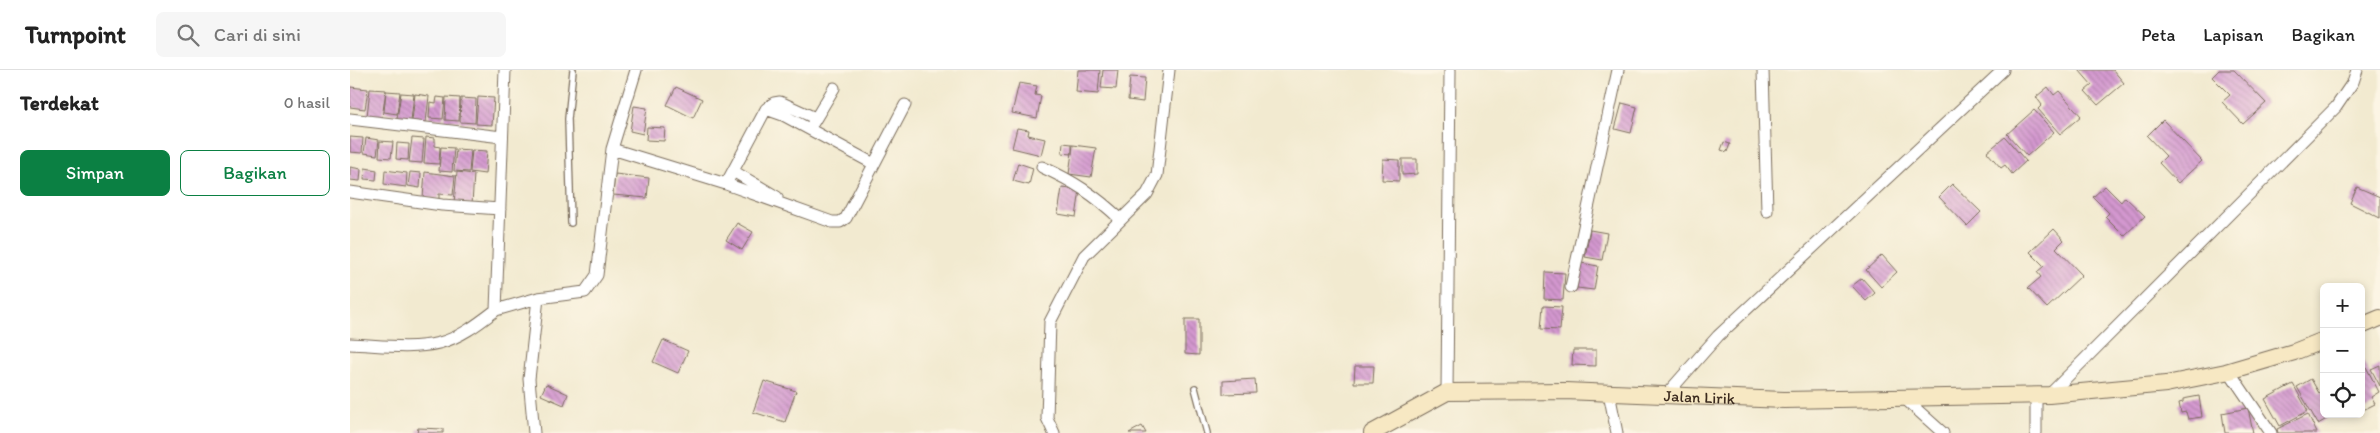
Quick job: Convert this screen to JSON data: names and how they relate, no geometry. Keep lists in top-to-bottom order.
{
  "streets": {
    "main road": ["Jalan Lirik"]
  },
  "page": {
    "header": "Turnpoint",
    "search": "Cari di sini",
    "nav": ["Peta", "Lapisan", "Bagikan"],
    "heading": ["Terdekat", "0 hasil"],
    "buttons": ["Simpan", "Bagikan"],
    "map_buttons": ["+", "−"]
  }
}
